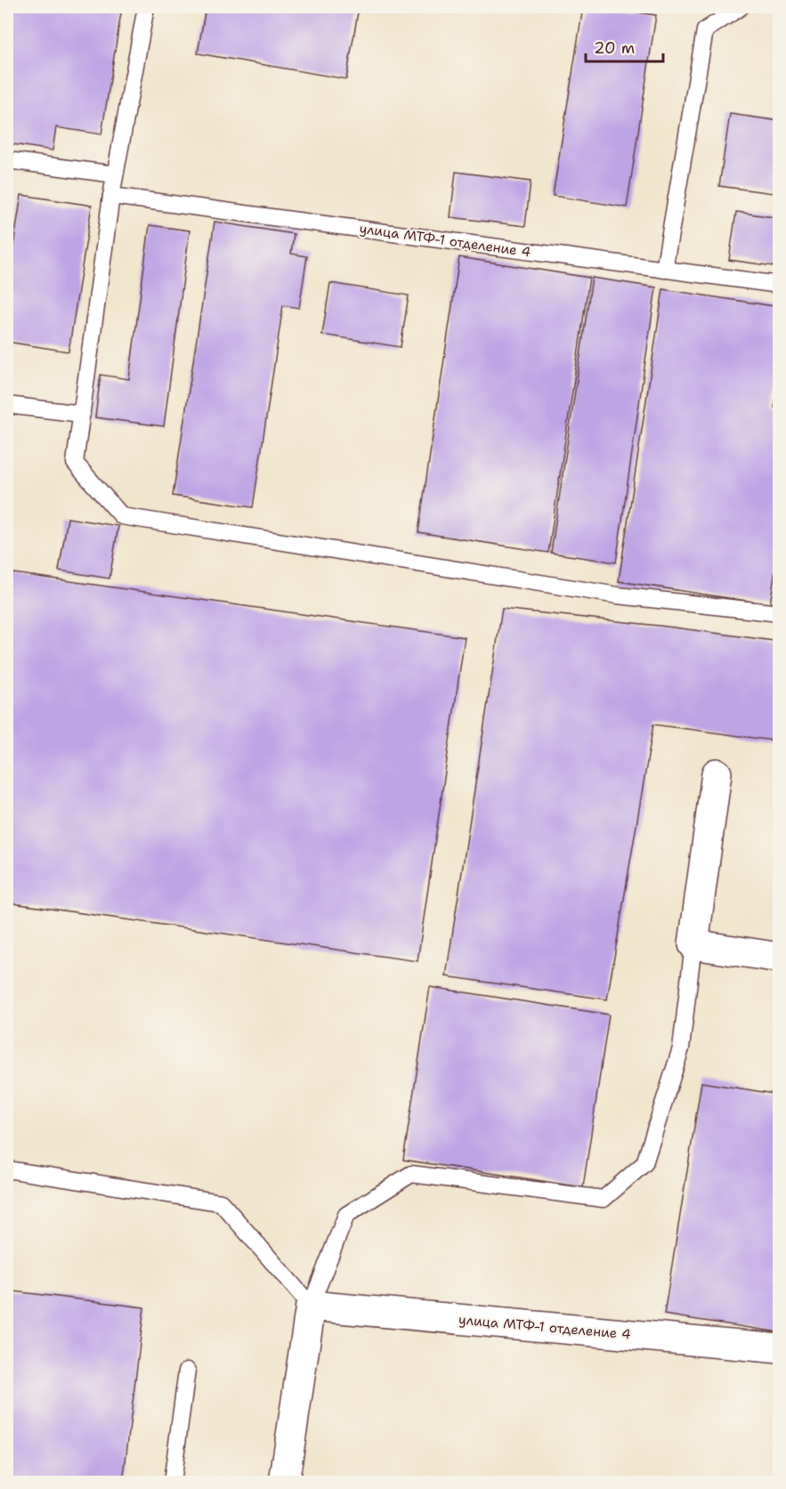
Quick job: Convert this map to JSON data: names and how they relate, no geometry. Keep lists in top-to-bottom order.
{
  "streets": {
    "street": ["улица МТФ-1 отделение 4"]
  },
  "scale_bar": "20 m"
}
